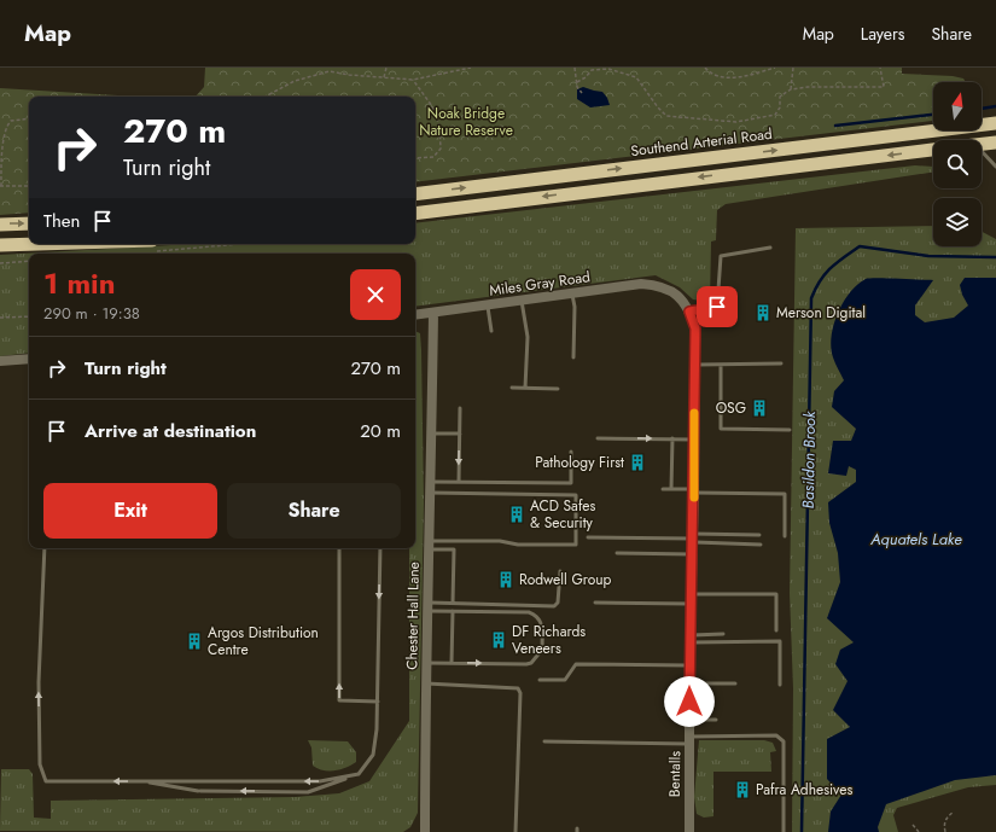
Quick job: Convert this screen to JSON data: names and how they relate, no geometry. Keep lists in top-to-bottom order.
{
  "streets": {
    "highway": ["Southend Arterial Road"],
    "street": ["Miles Gray Road", "Chester Hall Lane", "Bentalls"]
  },
  "crossings": [
    ["Miles Gray Road", "Chester Hall Lane"],
    ["Miles Gray Road", "Bentalls"]
  ],
  "water": ["Basildon Brook", "Aquatels Lake"],
  "parks": ["Noak Bridge Nature Reserve"],
  "places": {
    "building": [
      "Merson Digital",
      "OSG",
      "Pathology First",
      "ACD Safes & Security",
      "Rodwell Group",
      "DF Richards Veneers",
      "Argos Distribution Centre",
      "Pafra Adhesives"
    ]
  },
  "north": "top",
  "page": {
    "header": "Map",
    "nav": ["Map", "Layers", "Share"],
    "turn": ["270 m", "Turn right"],
    "then": "Then",
    "heading": ["1 min", "290 m · 19:38"],
    "list": [
      {
        "name": "Turn right",
        "value": "270 m"
      },
      {
        "name": "Arrive at destination",
        "value": "20 m"
      }
    ],
    "buttons": ["Exit", "Share"]
  }
}
